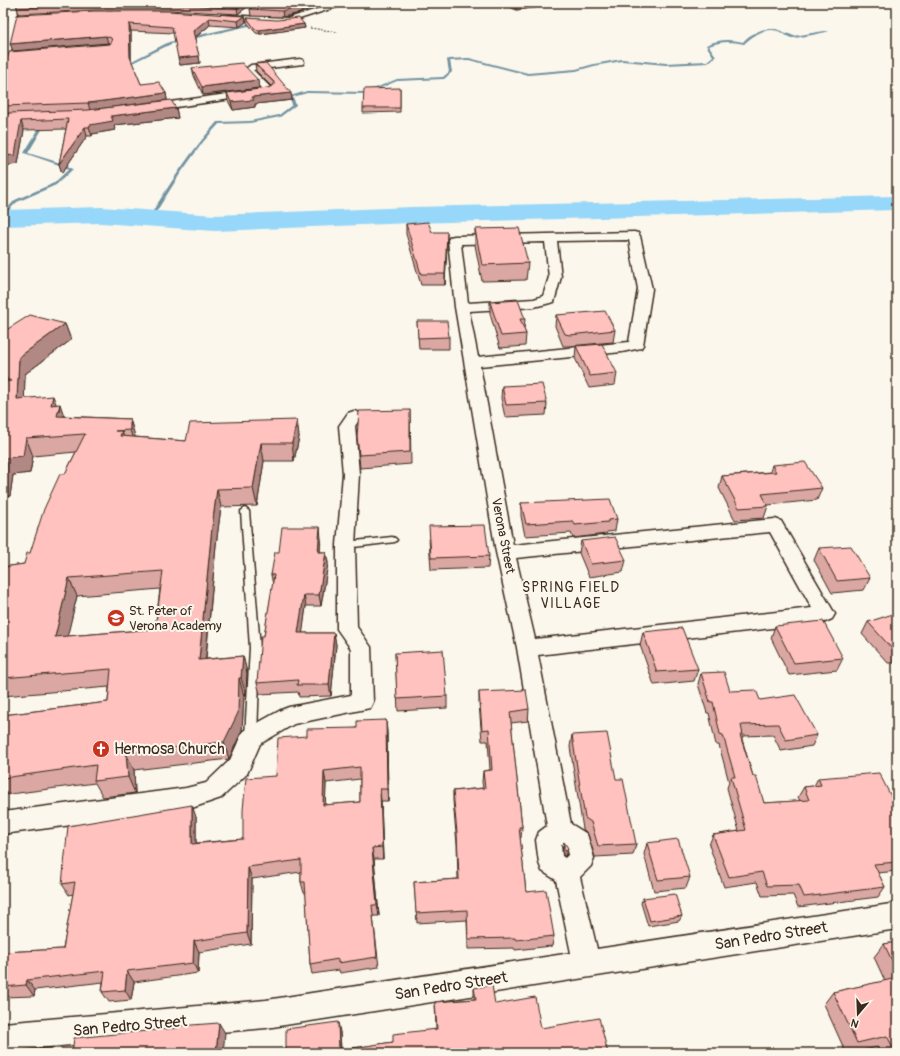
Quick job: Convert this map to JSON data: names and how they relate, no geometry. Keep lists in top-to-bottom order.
{
  "streets": {
    "street": ["Verona Street", "San Pedro Street"]
  },
  "crossings": [
    ["Verona Street", "San Pedro Street"]
  ],
  "districts": ["SPRING FIELD VILLAGE"],
  "places": {
    "school or university": ["St. Peter of Verona Academy"],
    "church": ["Hermosa Church"]
  },
  "north": "bottom"
}
